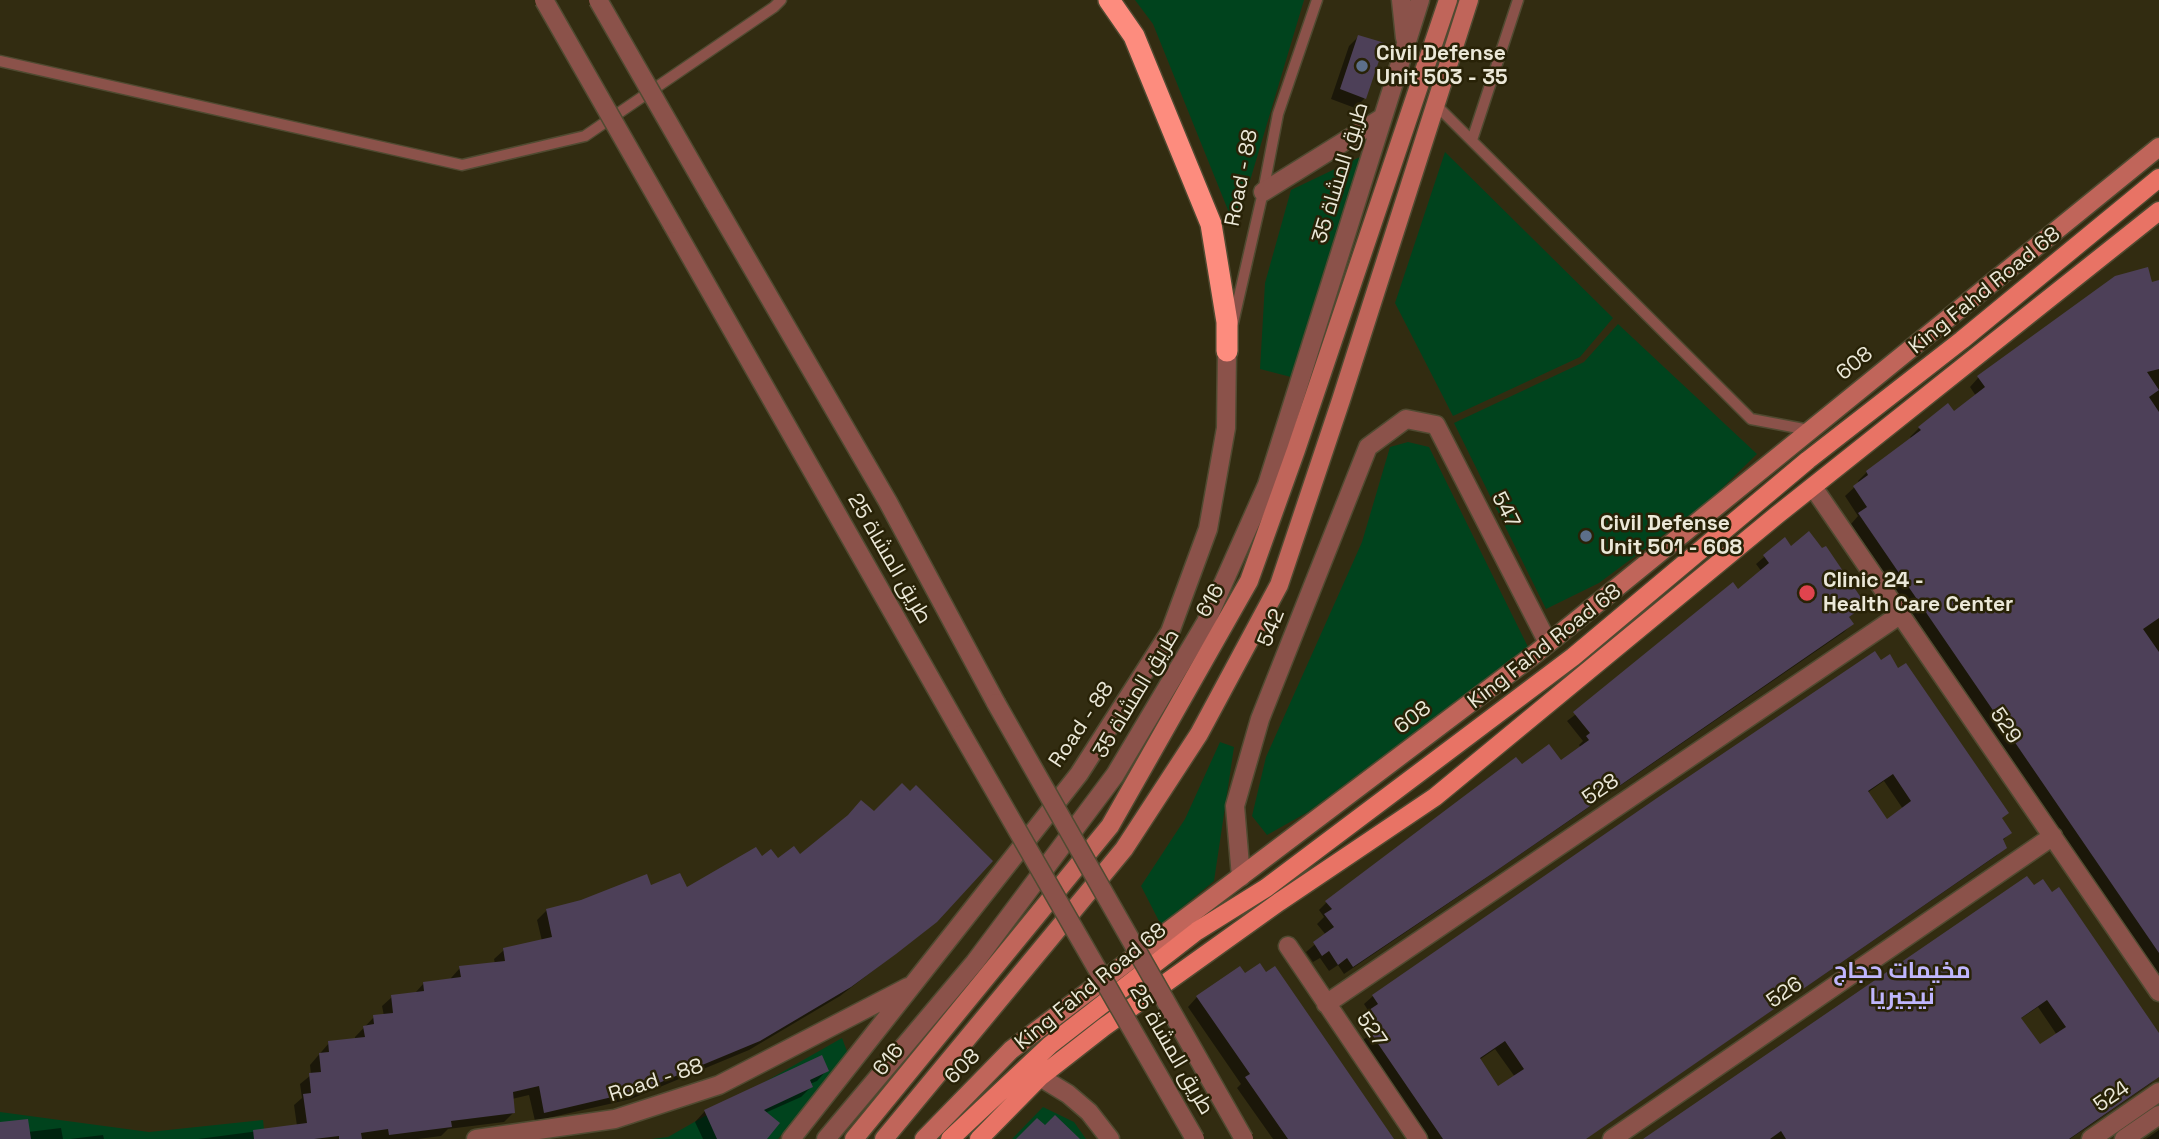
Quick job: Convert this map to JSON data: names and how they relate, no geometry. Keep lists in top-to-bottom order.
{
  "streets": {
    "main road": ["King Fahd Road 68", "608", "616"],
    "street": [
      "طريق المشاة 35",
      "Road - 88",
      "547",
      "طريق المشاة 25",
      "542",
      "529",
      "528",
      "526",
      "527",
      "524"
    ]
  },
  "crossings": [
    ["King Fahd Road 68", "529"],
    ["608", "547"],
    ["608", "542"],
    ["547", "542"],
    ["529", "528"],
    ["529", "526"],
    ["528", "527"]
  ],
  "districts": ["مخيمات حجاج نيجيريا"],
  "places": ["Civil Defense Unit 503 - 35", "Civil Defense Unit 501 - 608", "Clinic 24 - Health Care Center"]
}
